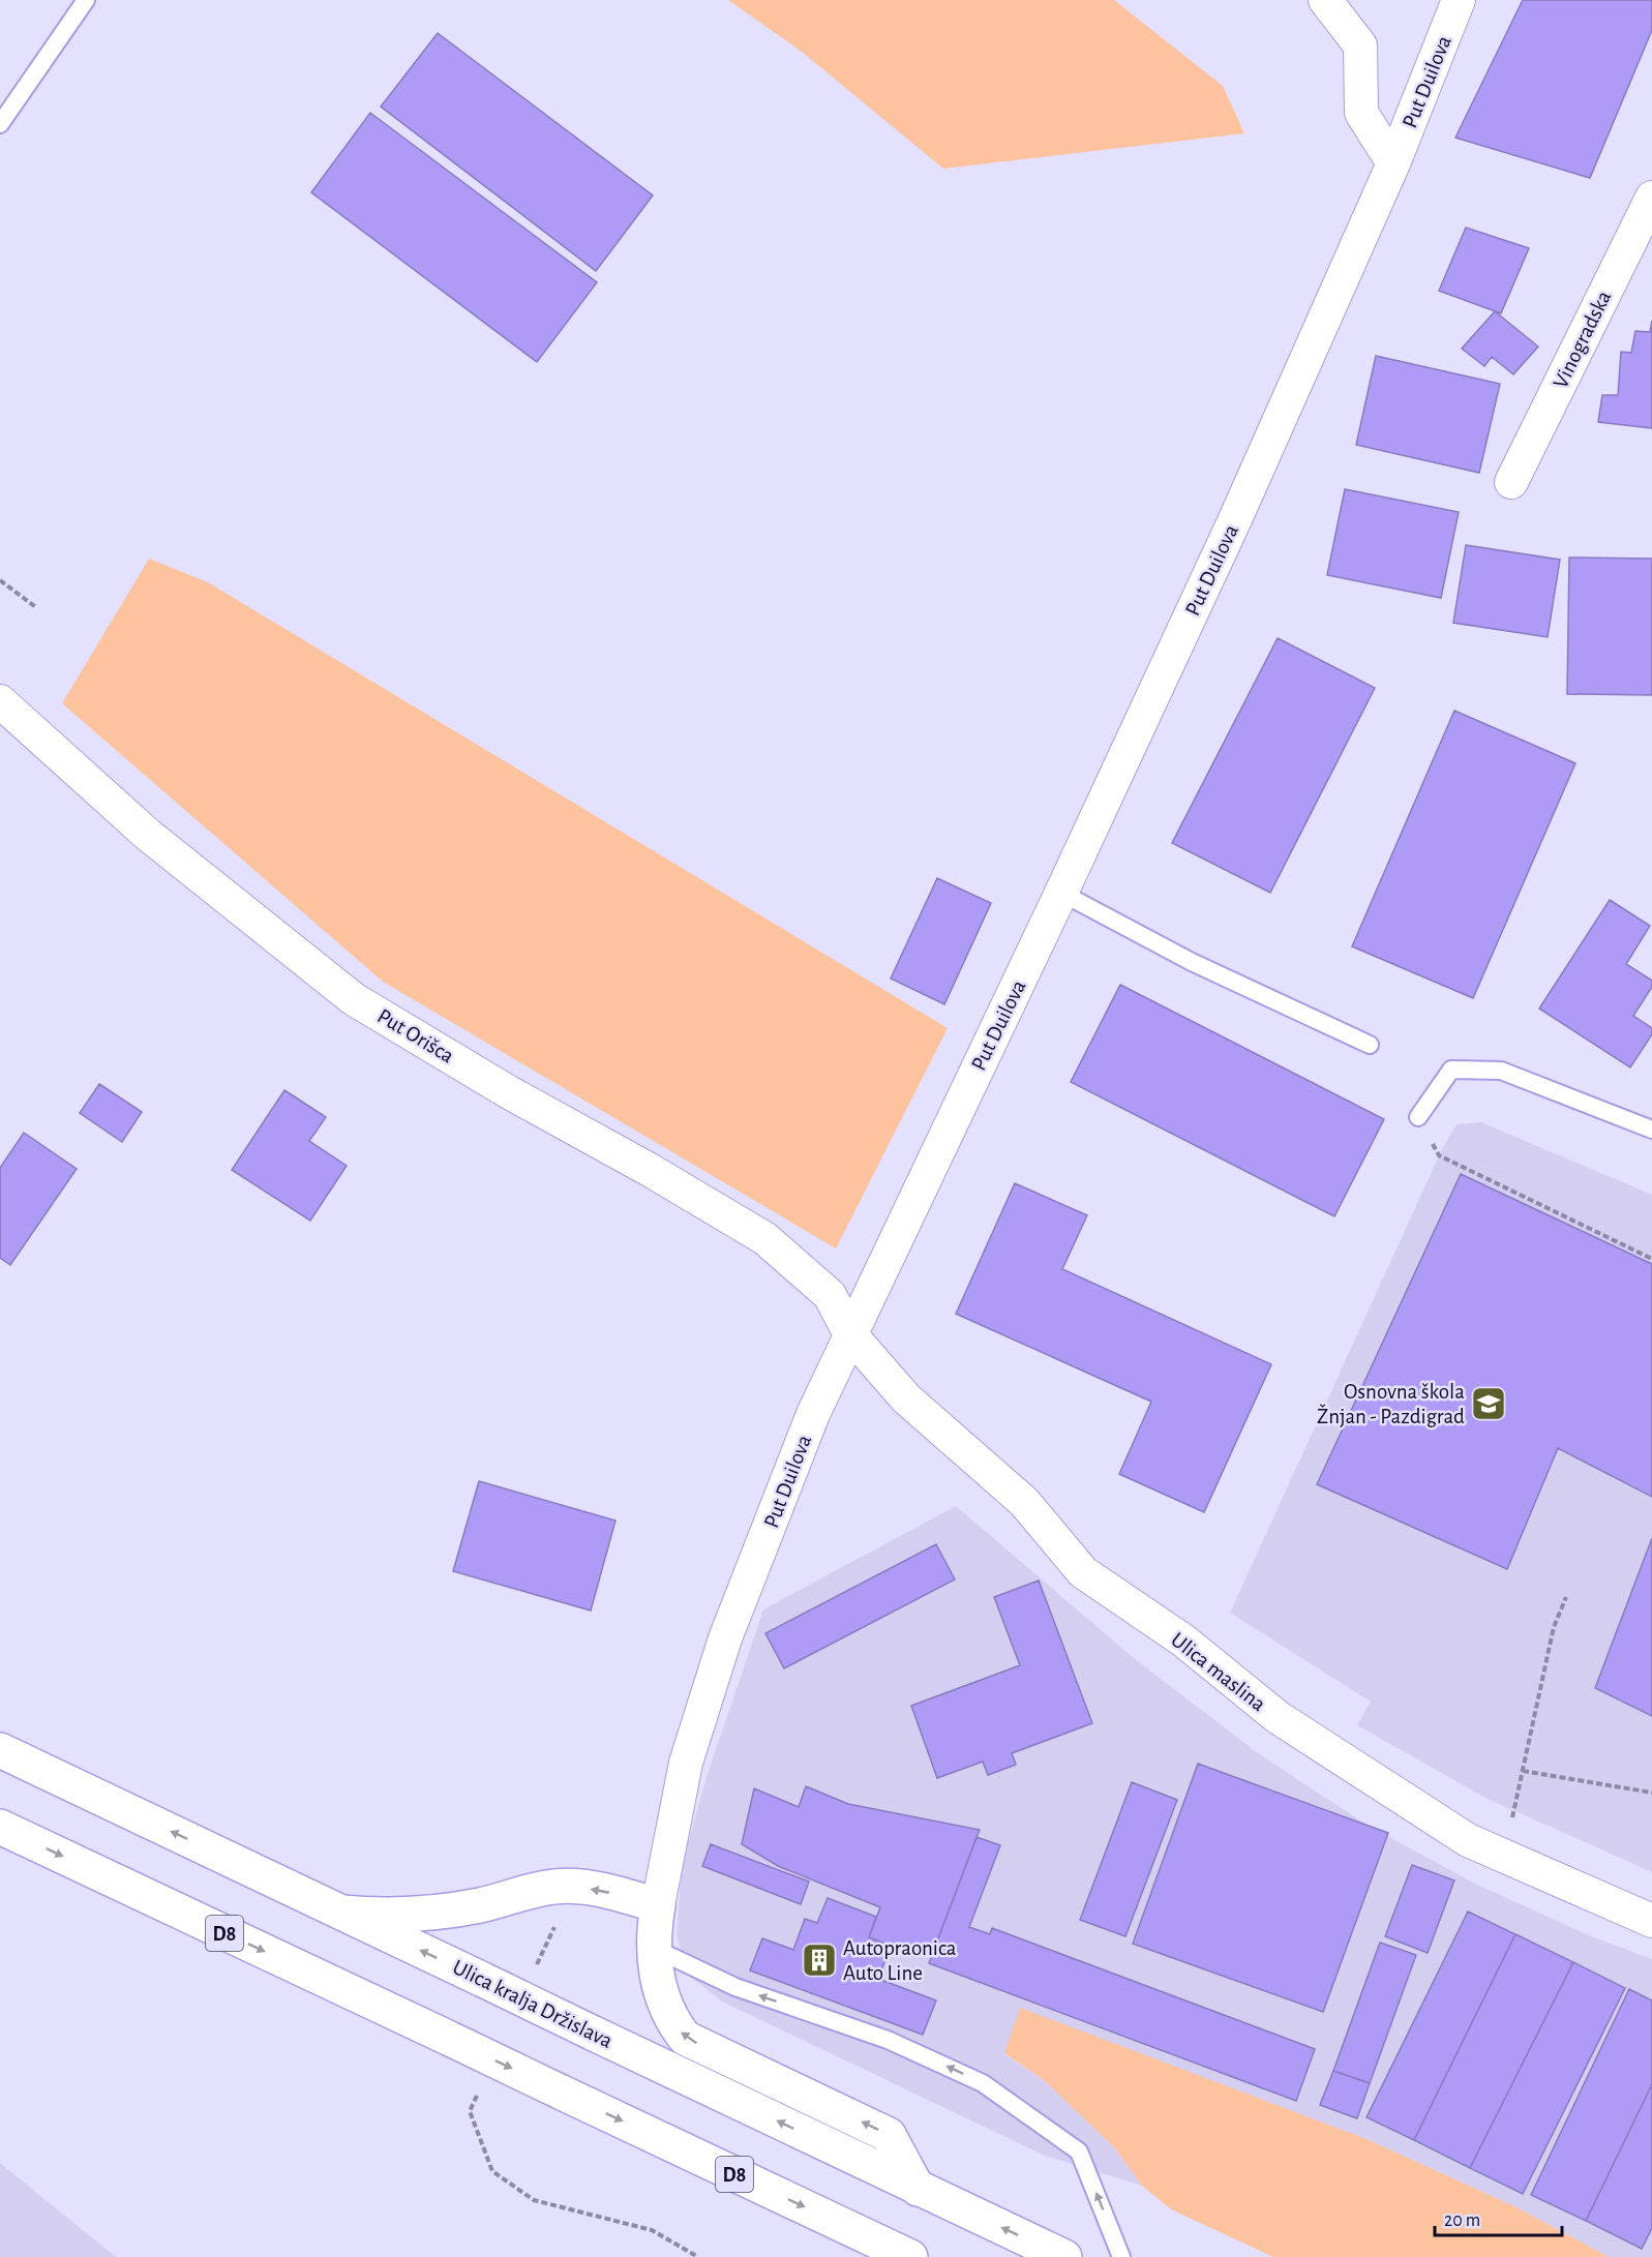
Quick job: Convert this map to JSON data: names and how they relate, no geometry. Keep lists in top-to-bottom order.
{
  "streets": {
    "highway": ["D8", "Ulica kralja Držislava"],
    "street": [
      "Put Duilova",
      "Vinogradska",
      "Put Orišca",
      "Ulica maslina"
    ]
  },
  "crossings": [
    ["Put Duilova", "Put Orišca"],
    ["Put Duilova", "Ulica maslina"],
    ["Put Orišca", "Ulica maslina"]
  ],
  "places": {
    "school or university": ["Osnovna škola Žnjan - Pazdigrad"],
    "building": ["Autopraonica Auto Line"]
  },
  "scale_bar": "20 m"
}
